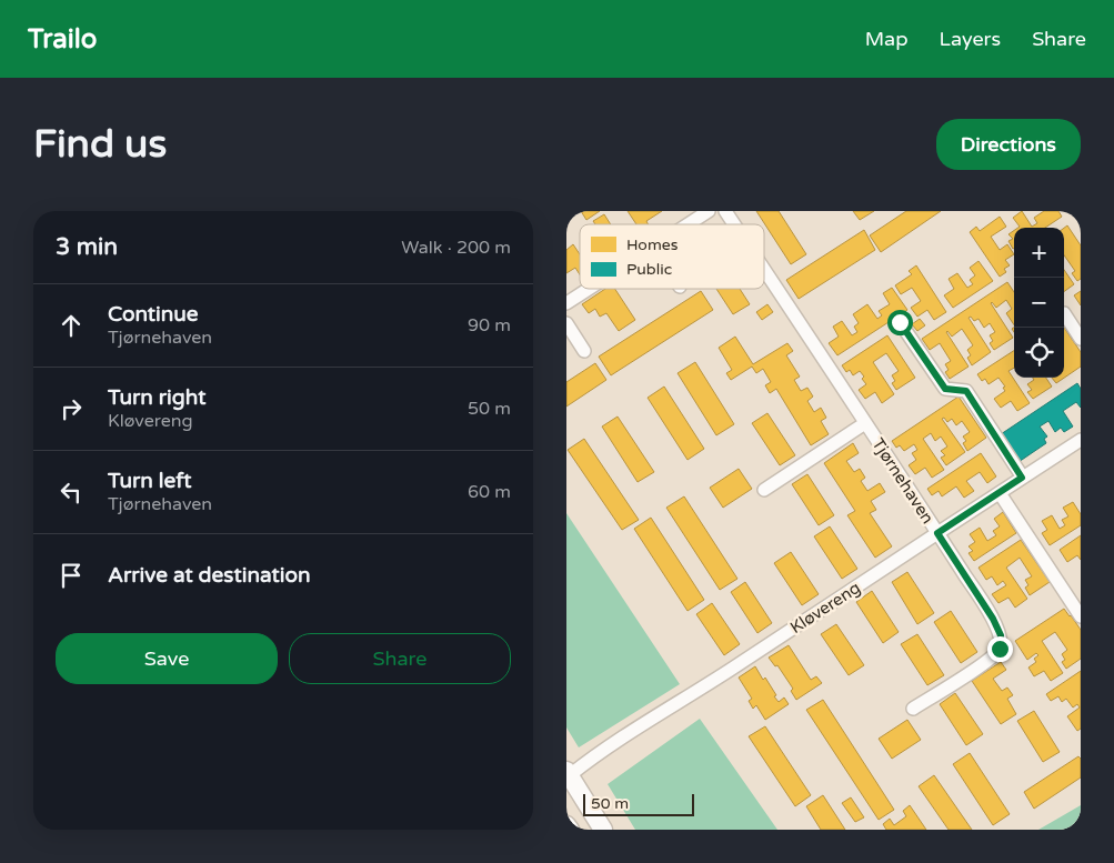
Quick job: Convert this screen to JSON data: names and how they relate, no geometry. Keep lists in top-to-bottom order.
{
  "streets": {
    "street": ["Tjørnehaven", "Kløvereng"]
  },
  "crossings": [
    ["Tjørnehaven", "Kløvereng"]
  ],
  "legend": ["Homes", "Public"],
  "scale_bar": "50 m",
  "page": {
    "header": "Trailo",
    "nav": ["Map", "Layers", "Share"],
    "buttons": [
      "Directions",
      ["Save", "Share"]
    ],
    "title": "Find us",
    "heading": ["3 min", "Walk · 200 m"],
    "map_buttons": ["+", "−"],
    "list": [
      ["Continue", "Tjørnehaven", "90 m"],
      ["Turn right", "Kløvereng", "50 m"],
      ["Turn left", "Tjørnehaven", "60 m"],
      "Arrive at destination"
    ],
    "scale": "50 m"
  }
}
